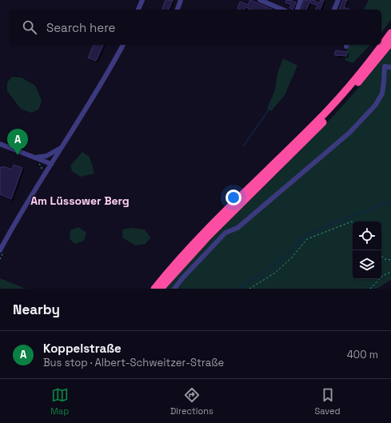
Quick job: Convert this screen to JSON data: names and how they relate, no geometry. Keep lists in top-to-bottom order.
{
  "districts": ["Am Lüssower Berg"],
  "page": {
    "search": "Search here",
    "pins": "A",
    "heading": "Nearby",
    "list": [
      {
        "mark": "A",
        "name": "Koppelstraße",
        "note": "Bus stop · Albert-Schweitzer-Straße",
        "value": "400 m"
      }
    ],
    "nav": ["Map", "Directions", "Saved"]
  }
}
